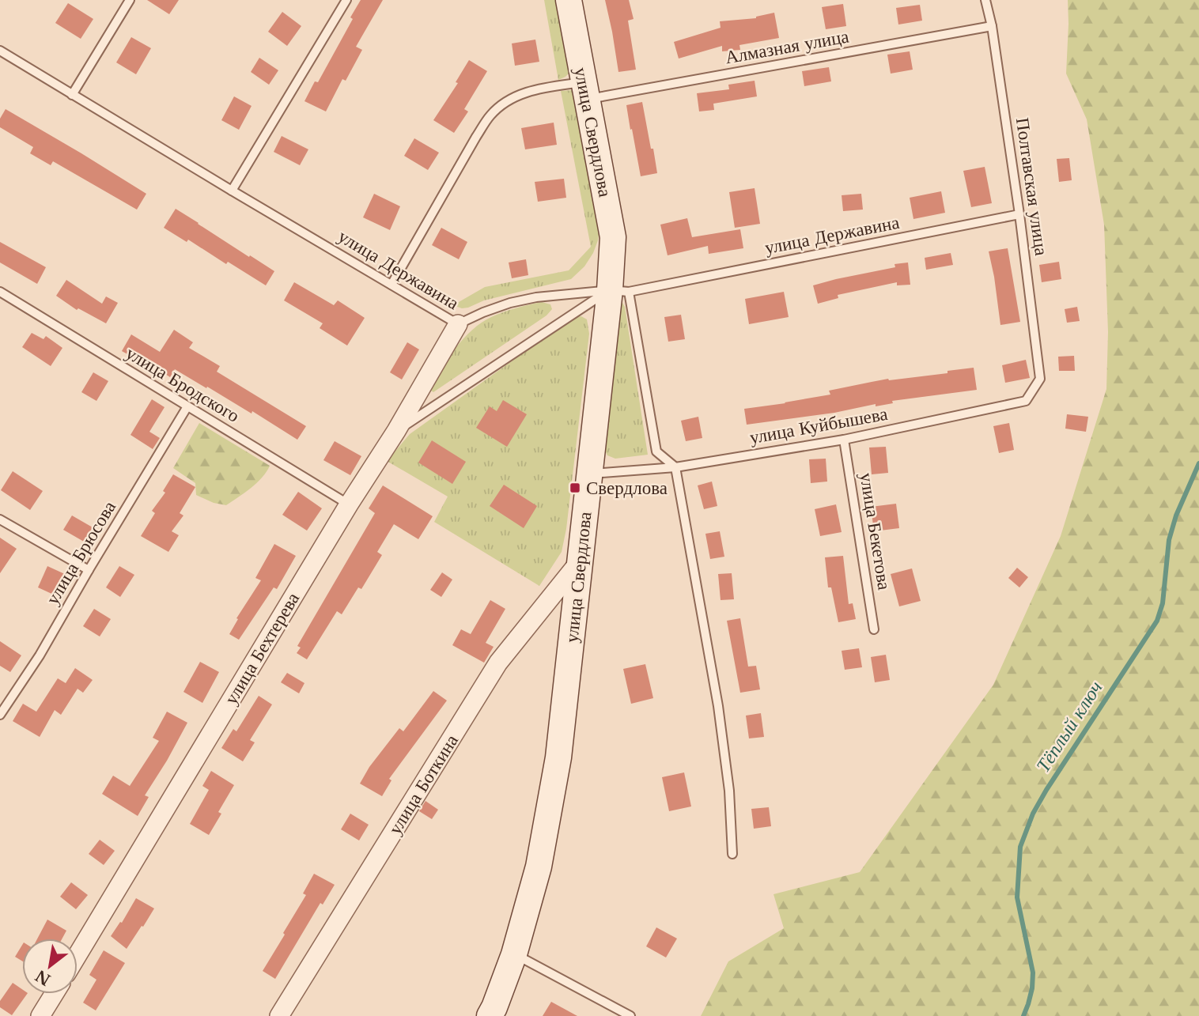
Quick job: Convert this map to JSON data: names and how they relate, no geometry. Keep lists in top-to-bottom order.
{
  "streets": {
    "street": ["улица Свердлова", "улица Бехтерева", "улица Боткина"],
    "lane": [
      "Алмазная улица",
      "Полтавская улица",
      "улица Державина",
      "улица Бродского",
      "улица Куйбышева",
      "улица Бекетова",
      "улица Брюсова"
    ]
  },
  "crossings": [
    ["Алмазная улица", "улица Свердлова"],
    ["Алмазная улица", "Полтавская улица"],
    ["Алмазная улица", "улица Державина"],
    ["улица Свердлова", "улица Державина"],
    ["улица Свердлова", "улица Куйбышева"],
    ["улица Свердлова", "улица Боткина"],
    ["Полтавская улица", "улица Державина"],
    ["Полтавская улица", "улица Куйбышева"],
    ["улица Державина", "улица Бехтерева"],
    ["улица Бродского", "улица Брюсова"],
    ["улица Бродского", "улица Бехтерева"],
    ["улица Куйбышева", "улица Бекетова"]
  ],
  "water": ["Тёплый ключ"],
  "places": {
    "transit": ["Свердлова"]
  },
  "north": "bottom left"
}
